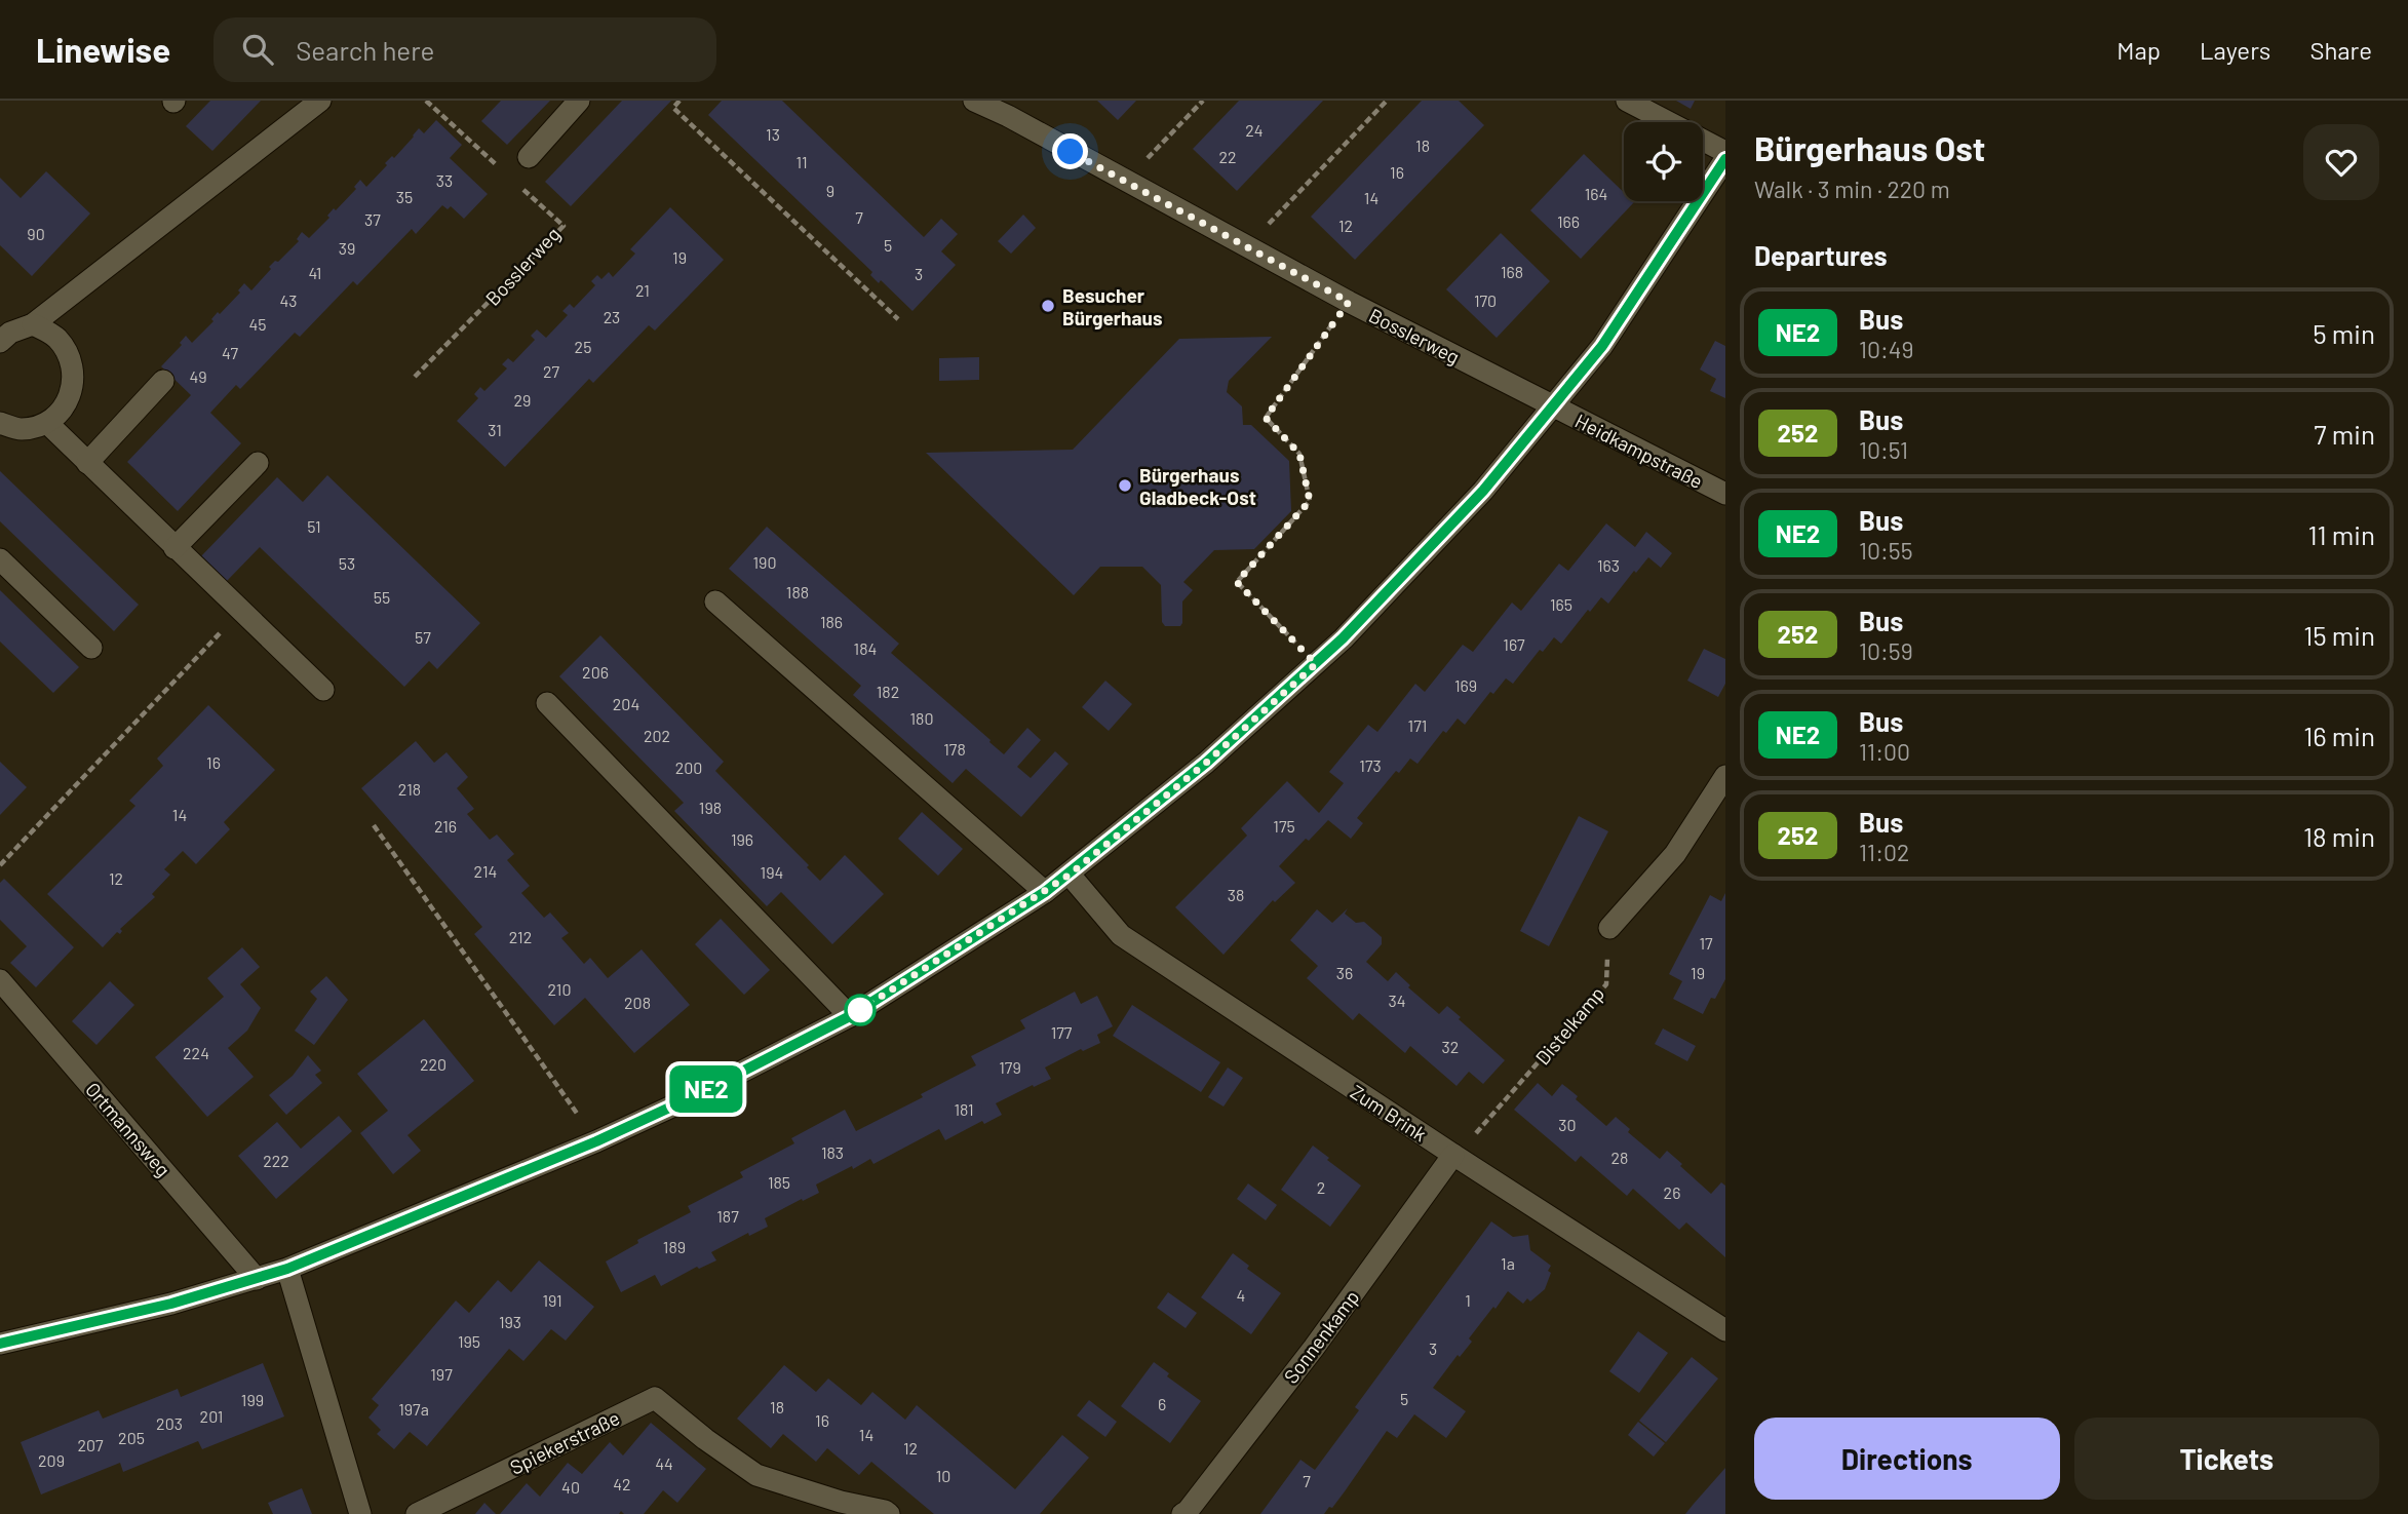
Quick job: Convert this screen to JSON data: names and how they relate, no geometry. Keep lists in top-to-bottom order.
{
  "streets": {
    "street": [
      "Bosslerweg",
      "Heidkampstraße",
      "Zum Brink",
      "Ortmannsweg",
      "Sonnenkamp",
      "Spiekerstraße"
    ],
    "path": ["Distelkamp"]
  },
  "crossings": [
    ["Bosslerweg", "Heidkampstraße"],
    ["Distelkamp", "Zum Brink"],
    ["Distelkamp", "Sonnenkamp"],
    ["Zum Brink", "Sonnenkamp"]
  ],
  "places": ["Besucher Bürgerhaus", "Bürgerhaus Gladbeck-Ost"],
  "lines": ["bus line NE2"],
  "house_numbers": [
    "24",
    "13",
    "18",
    "22",
    "11",
    "16",
    "33",
    "9",
    "164",
    "35",
    "14",
    "7",
    "37",
    "166",
    "12",
    "90",
    "5",
    "39",
    "19",
    "168",
    "41",
    "3",
    "21",
    "43",
    "170",
    "23",
    "45",
    "25",
    "47",
    "27",
    "49",
    "29",
    "31",
    "51",
    "190",
    "53",
    "163",
    "188",
    "55",
    "165",
    "186",
    "57",
    "167",
    "184",
    "206",
    "169",
    "182",
    "204",
    "180",
    "171",
    "202",
    "178",
    "16",
    "173",
    "200",
    "218",
    "198",
    "14",
    "216",
    "175",
    "196",
    "214",
    "194",
    "12",
    "38",
    "212",
    "17",
    "36",
    "19",
    "210",
    "34",
    "208",
    "177",
    "32",
    "224",
    "220",
    "179",
    "181",
    "30",
    "183",
    "28",
    "222",
    "185",
    "2",
    "26",
    "187",
    "189",
    "1a",
    "4",
    "191",
    "1",
    "193",
    "195",
    "3",
    "197",
    "5",
    "199",
    "6",
    "18",
    "197a",
    "201",
    "16",
    "203",
    "14",
    "205",
    "207",
    "12",
    "209",
    "44",
    "10",
    "7",
    "42",
    "40"
  ],
  "page": {
    "header": "Linewise",
    "search": "Search here",
    "nav": ["Map", "Layers", "Share"],
    "on_map": "NE2",
    "heading": [
      ["Bürgerhaus Ost", "Walk · 3 min · 220 m"],
      "Departures"
    ],
    "list": [
      {
        "mark": "NE2",
        "name": "Bus",
        "note": "10:49",
        "value": "5 min"
      },
      {
        "mark": "252",
        "name": "Bus",
        "note": "10:51",
        "value": "7 min"
      },
      {
        "mark": "NE2",
        "name": "Bus",
        "note": "10:55",
        "value": "11 min"
      },
      {
        "mark": "252",
        "name": "Bus",
        "note": "10:59",
        "value": "15 min"
      },
      {
        "mark": "NE2",
        "name": "Bus",
        "note": "11:00",
        "value": "16 min"
      },
      {
        "mark": "252",
        "name": "Bus",
        "note": "11:02",
        "value": "18 min"
      }
    ],
    "buttons": ["Directions", "Tickets"]
  }
}
